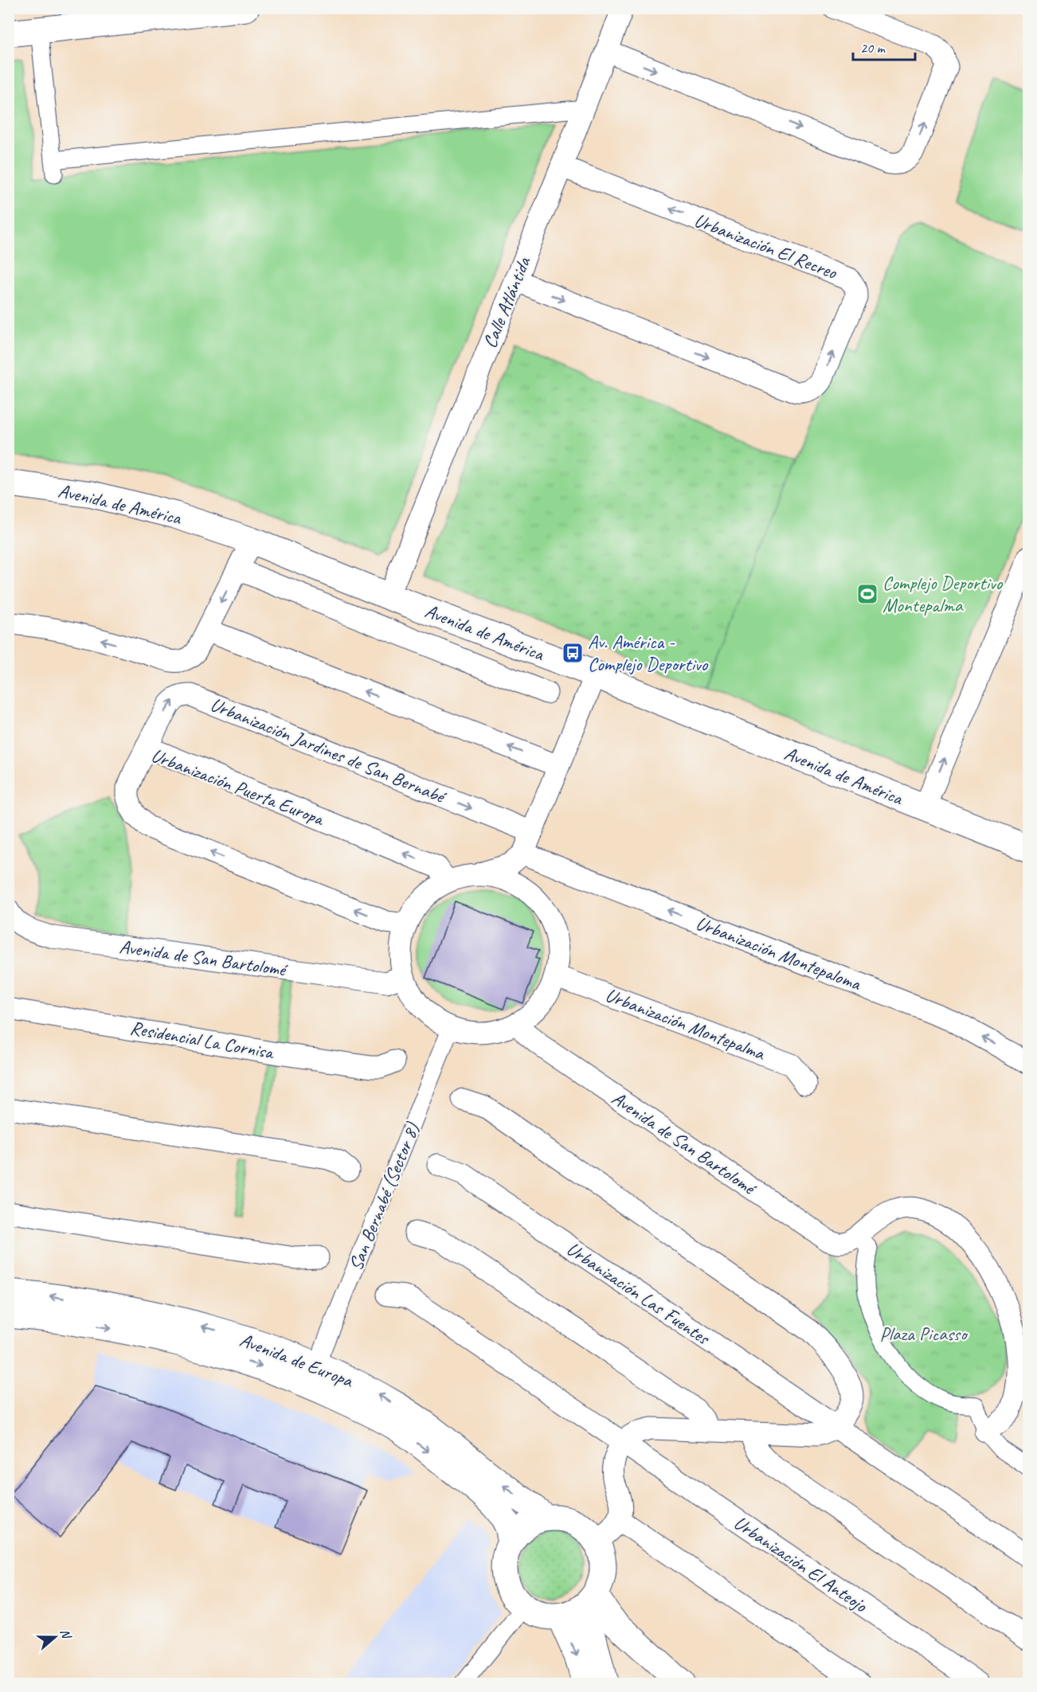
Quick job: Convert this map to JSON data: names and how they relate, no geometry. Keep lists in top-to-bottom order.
{
  "streets": {
    "street": [
      "Urbanización El Recreo",
      "Calle Atlántida",
      "Avenida de América",
      "Urbanización Jardines de San Bernabé",
      "Urbanización Puerta Europa",
      "Urbanización Montepaloma",
      "Avenida de San Bartolomé",
      "Urbanización Montepalma",
      "Residencial La Cornisa",
      "San Bernabé (Sector 8)",
      "Urbanización Las Fuentes",
      "Avenida de Europa",
      "Urbanización El Anteojo"
    ]
  },
  "crossings": [
    ["Urbanización El Recreo", "Calle Atlántida"],
    ["Calle Atlántida", "Avenida de América"],
    ["Urbanización Jardines de San Bernabé", "Urbanización Puerta Europa"],
    ["Urbanización Puerta Europa", "Avenida de San Bartolomé"],
    ["Urbanización Puerta Europa", "Urbanización Montepalma"],
    ["Urbanización Puerta Europa", "San Bernabé (Sector 8)"],
    ["Avenida de San Bartolomé", "Urbanización Montepalma"],
    ["Avenida de San Bartolomé", "San Bernabé (Sector 8)"],
    ["Urbanización Montepalma", "San Bernabé (Sector 8)"],
    ["San Bernabé (Sector 8)", "Avenida de Europa"]
  ],
  "one_way": ["Urbanización Montepaloma"],
  "parks": ["Plaza Picasso"],
  "places": {
    "sports": ["Complejo Deportivo Montepalma"],
    "bus stop": ["Av. América - Complejo Deportivo"]
  },
  "scale_bar": "20 m",
  "north": "right"
}
